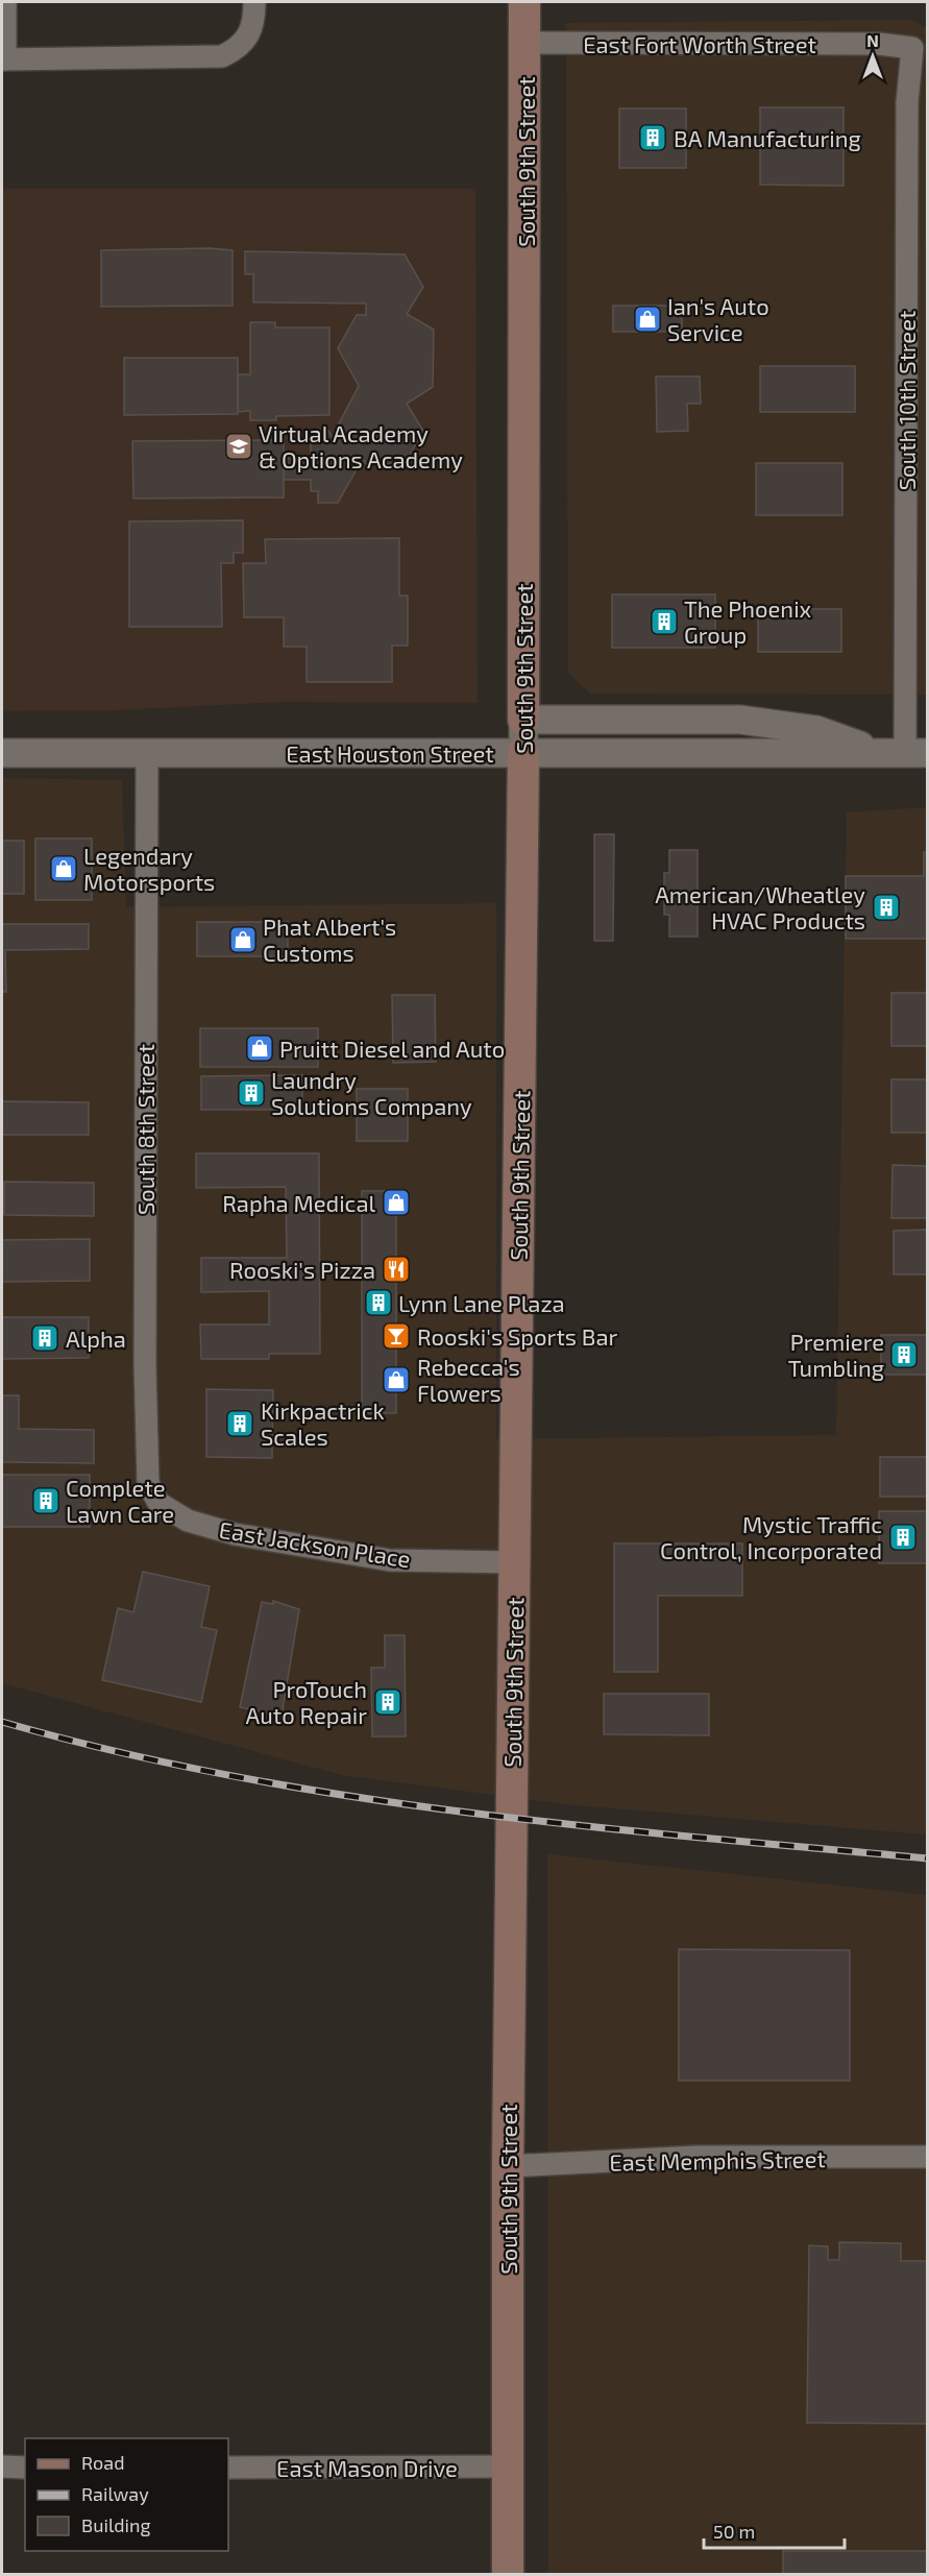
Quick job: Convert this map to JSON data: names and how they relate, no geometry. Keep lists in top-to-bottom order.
{
  "streets": {
    "main road": ["South 9th Street"],
    "street": [
      "East Fort Worth Street",
      "South 10th Street",
      "East Houston Street",
      "South 8th Street",
      "East Jackson Place",
      "East Memphis Street",
      "East Mason Drive"
    ]
  },
  "crossings": [
    ["East Fort Worth Street", "South 9th Street"],
    ["East Fort Worth Street", "South 10th Street"],
    ["South 9th Street", "East Houston Street"],
    ["South 9th Street", "East Jackson Place"],
    ["South 9th Street", "East Memphis Street"],
    ["South 9th Street", "East Mason Drive"],
    ["South 10th Street", "East Houston Street"],
    ["East Houston Street", "South 8th Street"],
    ["South 8th Street", "East Jackson Place"]
  ],
  "places": {
    "building": [
      "BA Manufacturing",
      "The Phoenix Group",
      "American/Wheatley HVAC Products",
      "Laundry Solutions Company",
      "Lynn Lane Plaza",
      "Alpha",
      "Premiere Tumbling",
      "Kirkpactrick Scales",
      "Complete Lawn Care",
      "Mystic Traffic Control, Incorporated",
      "ProTouch Auto Repair"
    ],
    "shop": [
      "Ian's Auto Service",
      "Legendary Motorsports",
      "Phat Albert's Customs",
      "Pruitt Diesel and Auto",
      "Rapha Medical",
      "Rebecca's Flowers"
    ],
    "school or university": ["Virtual Academy & Options Academy"],
    "restaurant": ["Rooski's Pizza"],
    "bar": ["Rooski's Sports Bar"]
  },
  "legend": ["Road", "Railway", "Building"],
  "scale_bar": "50 m",
  "north": "top"
}
